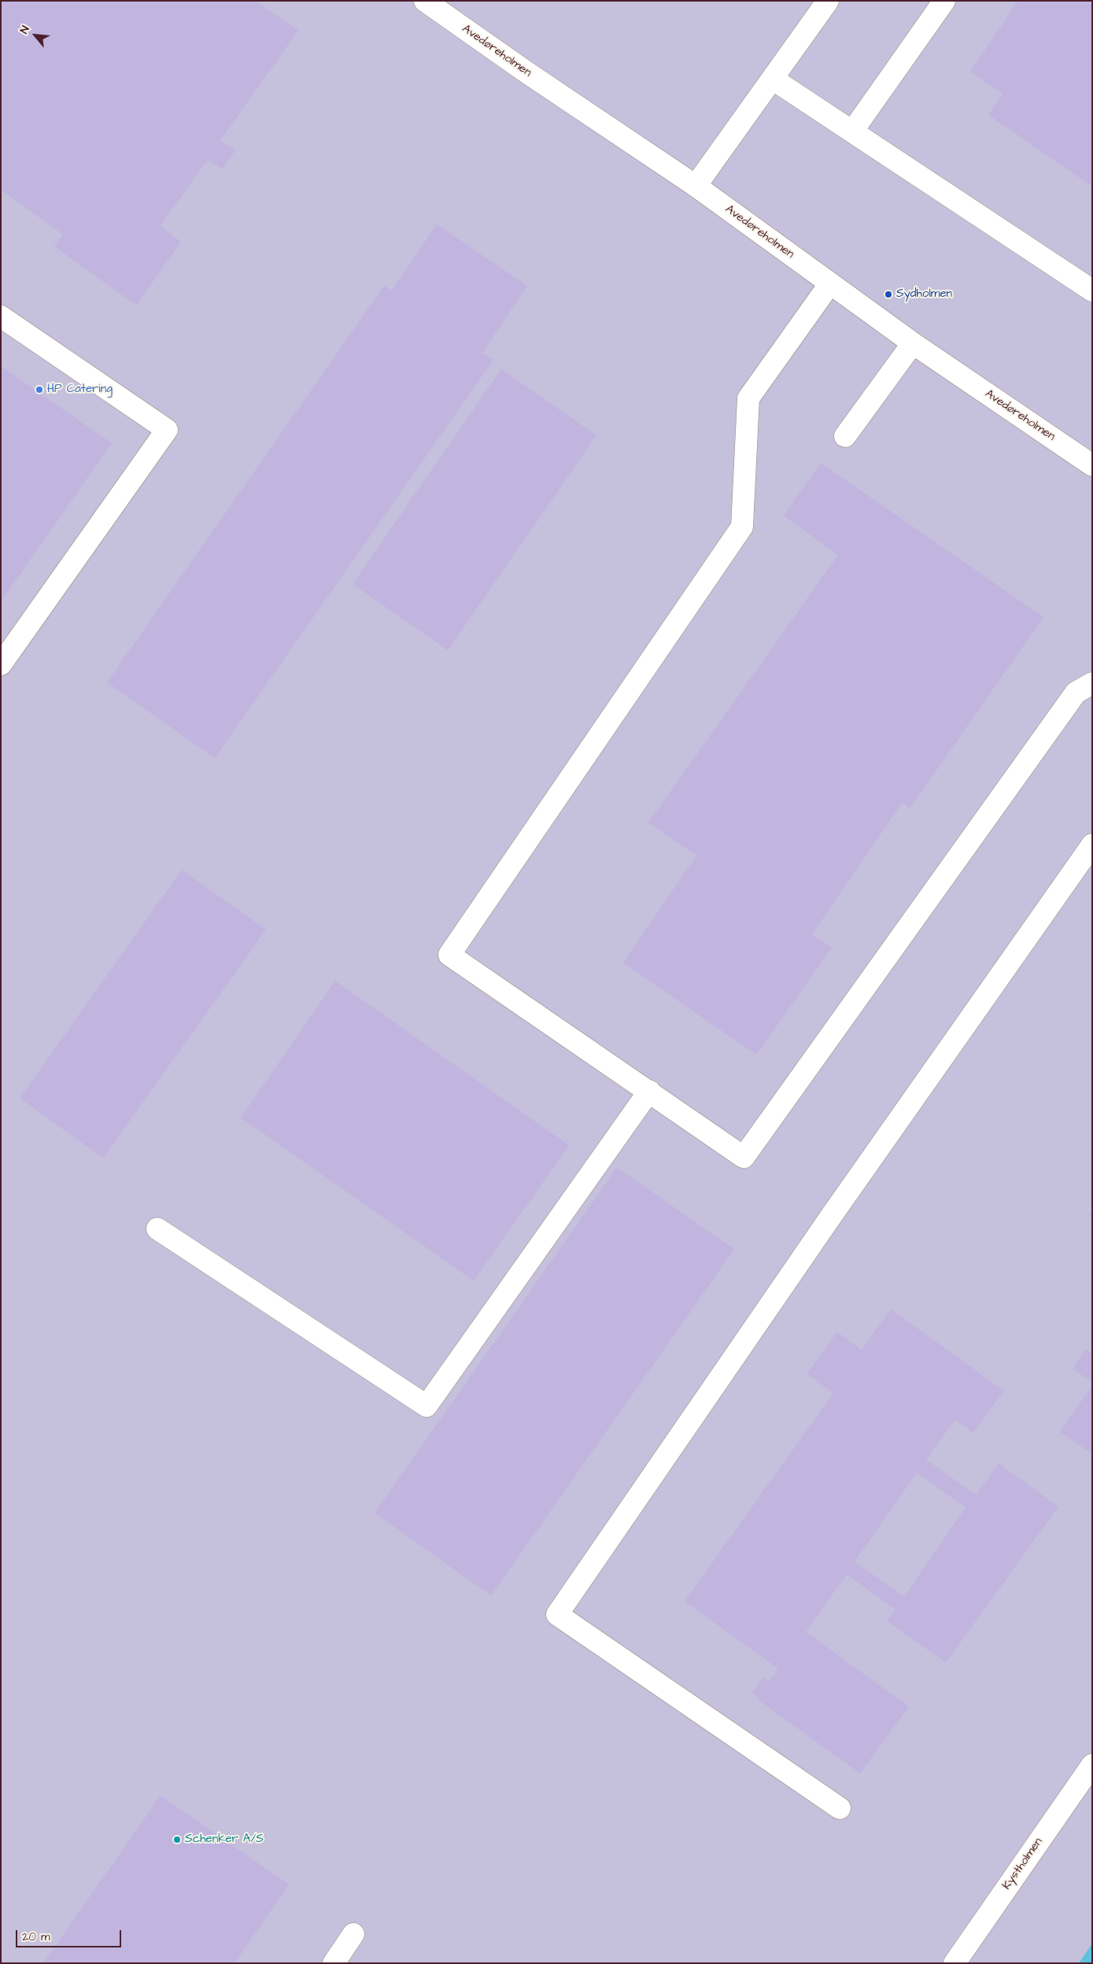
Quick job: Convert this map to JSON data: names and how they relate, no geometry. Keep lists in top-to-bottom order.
{
  "streets": {
    "street": ["Avedøreholmen", "Kystholmen"]
  },
  "places": ["Sydholmen", "HP Catering", "Schenker A/S"],
  "scale_bar": "20 m",
  "north": "top left"
}
